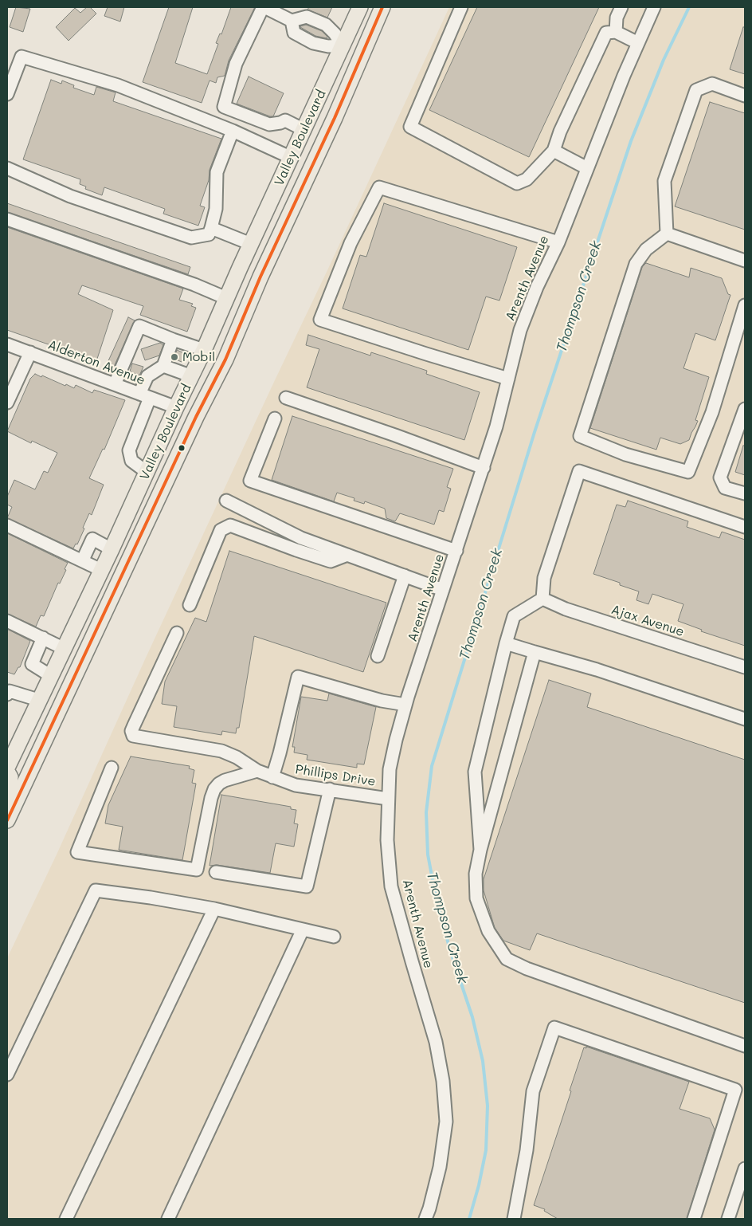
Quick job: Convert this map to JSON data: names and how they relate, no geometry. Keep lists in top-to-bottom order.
{
  "streets": {
    "main road": ["Valley Boulevard"],
    "street": [
      "Arenth Avenue",
      "Alderton Avenue",
      "Ajax Avenue",
      "Phillips Drive"
    ]
  },
  "crossings": [
    ["Valley Boulevard", "Alderton Avenue"],
    ["Arenth Avenue", "Phillips Drive"]
  ],
  "water": ["Thompson Creek"],
  "places": ["Mobil"]
}
